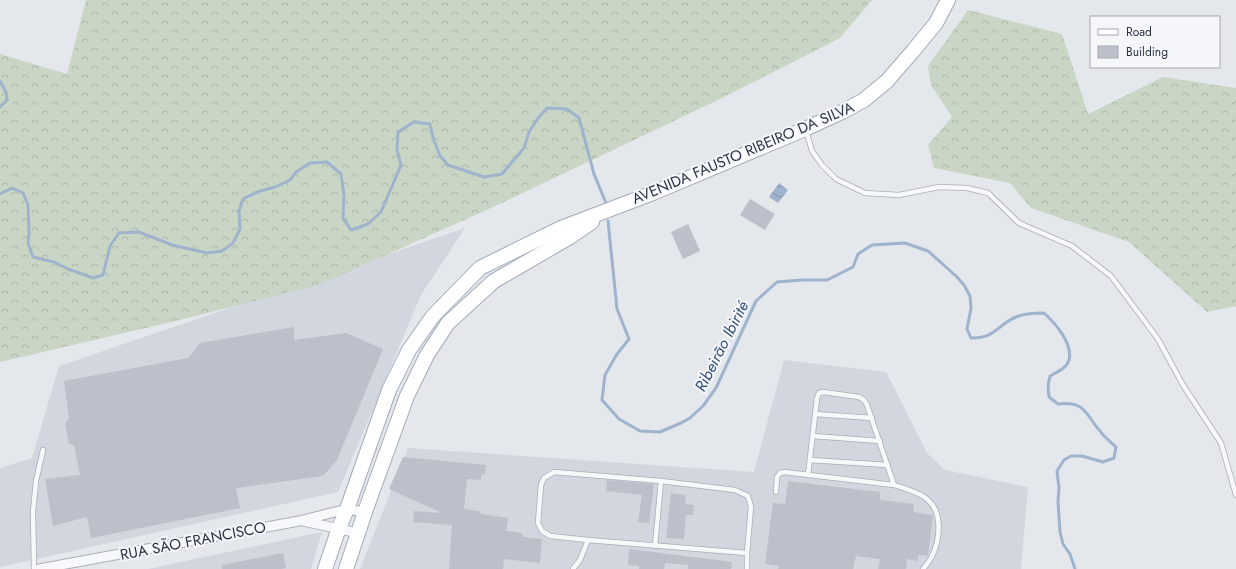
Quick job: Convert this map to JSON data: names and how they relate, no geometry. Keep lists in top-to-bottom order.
{
  "streets": {
    "main road": ["AVENIDA FAUSTO RIBEIRO DA SILVA"],
    "street": ["RUA SÃO FRANCISCO"]
  },
  "water": ["Ribeirão Ibirité"],
  "legend": ["Road", "Building"]
}
